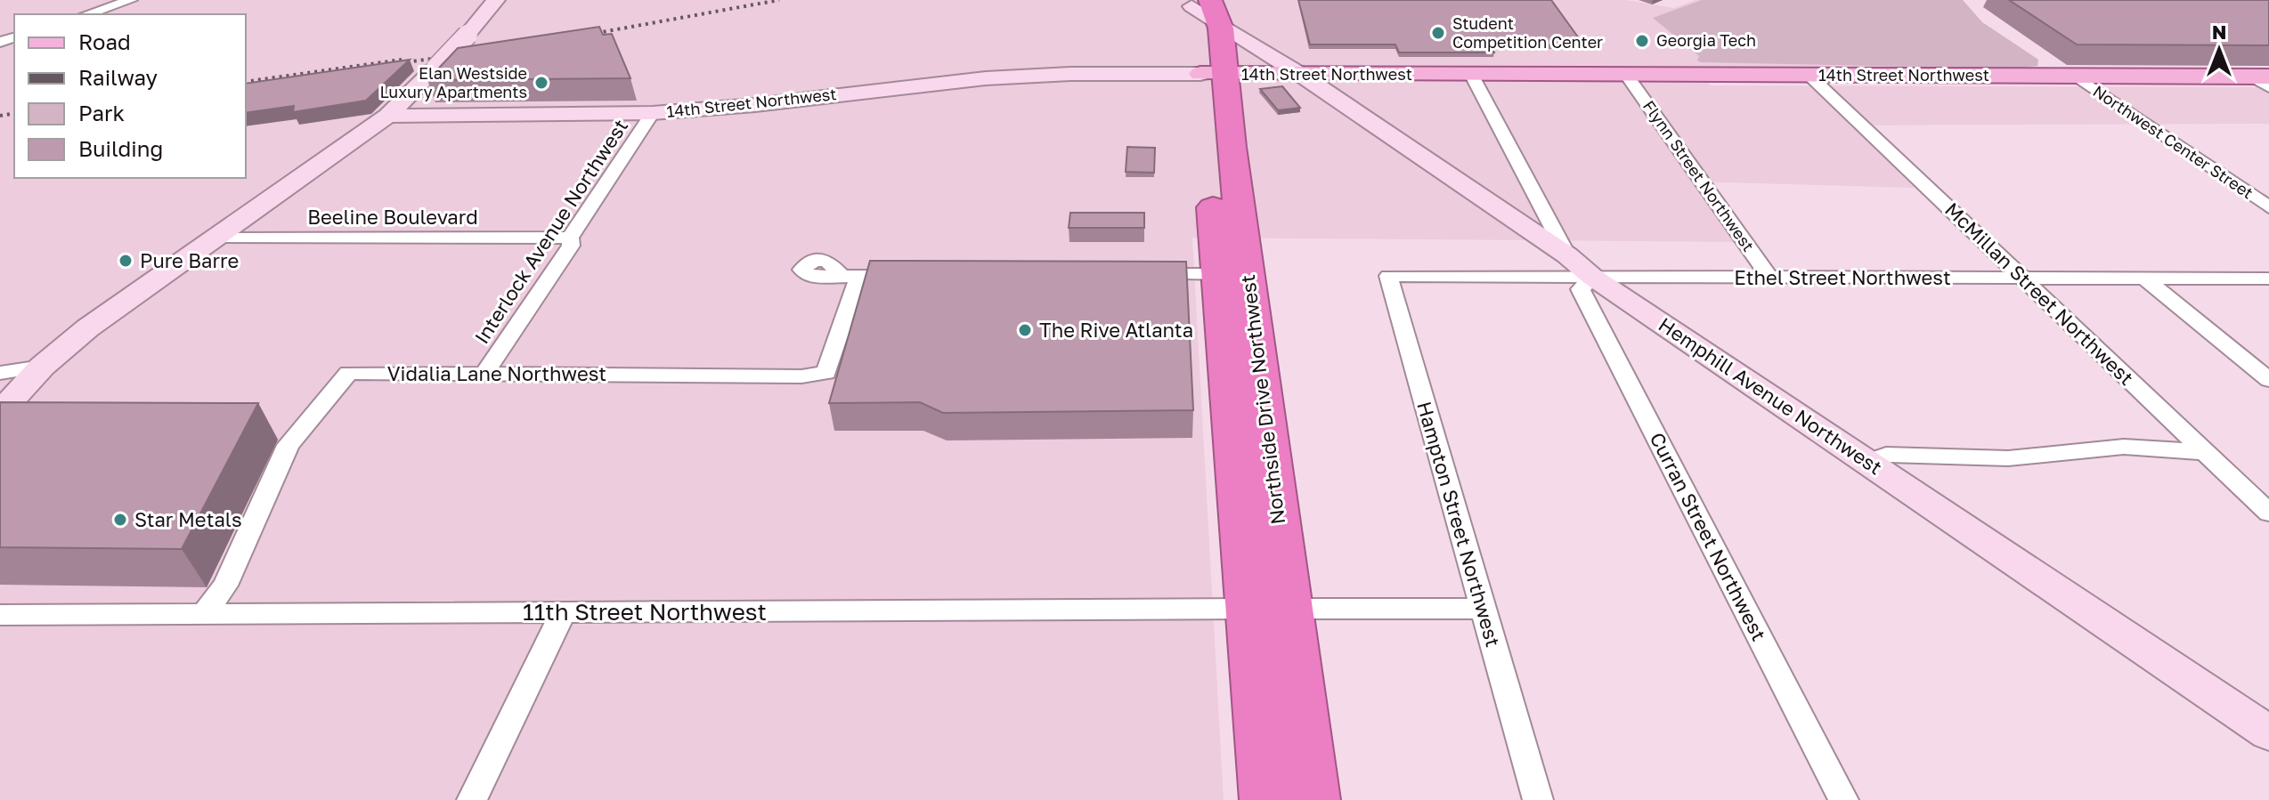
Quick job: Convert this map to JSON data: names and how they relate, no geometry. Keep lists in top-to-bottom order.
{
  "streets": {
    "highway": ["Northside Drive Northwest"],
    "main road": ["14th Street Northwest"],
    "street": [
      "Northwest Center Street",
      "Flynn Street Northwest",
      "Beeline Boulevard",
      "Interlock Avenue Northwest",
      "Ethel Street Northwest",
      "McMillan Street Northwest",
      "Vidalia Lane Northwest",
      "Hemphill Avenue Northwest",
      "Hampton Street Northwest",
      "Curran Street Northwest",
      "11th Street Northwest"
    ]
  },
  "crossings": [
    ["14th Street Northwest", "Northwest Center Street"],
    ["14th Street Northwest", "Flynn Street Northwest"],
    ["14th Street Northwest", "Interlock Avenue Northwest"],
    ["14th Street Northwest", "McMillan Street Northwest"],
    ["14th Street Northwest", "Hemphill Avenue Northwest"],
    ["14th Street Northwest", "Northside Drive Northwest"],
    ["Flynn Street Northwest", "Ethel Street Northwest"],
    ["Beeline Boulevard", "Interlock Avenue Northwest"],
    ["Interlock Avenue Northwest", "Vidalia Lane Northwest"],
    ["Ethel Street Northwest", "McMillan Street Northwest"],
    ["Ethel Street Northwest", "Hemphill Avenue Northwest"],
    ["Ethel Street Northwest", "Hampton Street Northwest"],
    ["Ethel Street Northwest", "Curran Street Northwest"],
    ["Vidalia Lane Northwest", "11th Street Northwest"],
    ["Hemphill Avenue Northwest", "Northside Drive Northwest"],
    ["Hemphill Avenue Northwest", "Curran Street Northwest"],
    ["Northside Drive Northwest", "11th Street Northwest"],
    ["Hampton Street Northwest", "11th Street Northwest"]
  ],
  "places": [
    "Student Competition Center",
    "Georgia Tech",
    "Elan Westside Luxury Apartments",
    "Pure Barre",
    "The Rive Atlanta",
    "Star Metals"
  ],
  "legend": [
    "Road",
    "Railway",
    "Park",
    "Building"
  ],
  "north": "top"
}
